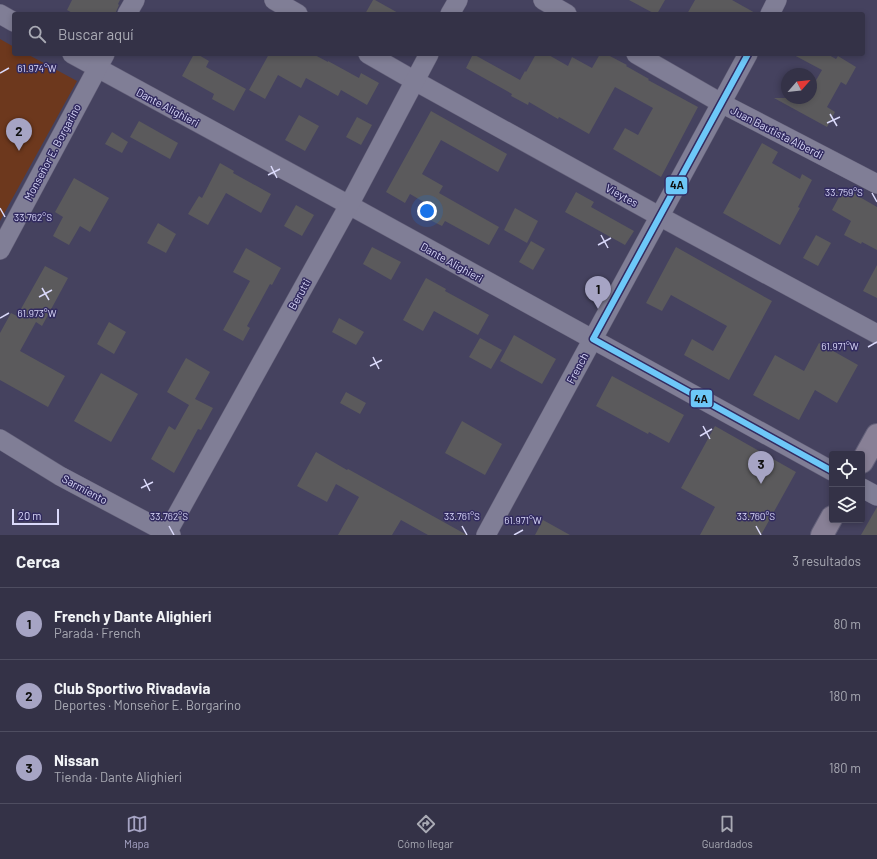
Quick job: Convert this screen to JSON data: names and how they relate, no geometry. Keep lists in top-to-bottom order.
{
  "streets": {
    "street": [
      "Dante Alighieri",
      "Juan Bautista Alberdi",
      "Monseñor E. Borgarino",
      "Vieytes",
      "Berutti",
      "French",
      "Sarmiento"
    ]
  },
  "crossings": [
    ["Dante Alighieri", "Monseñor E. Borgarino"],
    ["Dante Alighieri", "Berutti"],
    ["Dante Alighieri", "French"],
    ["Juan Bautista Alberdi", "French"],
    ["Vieytes", "Berutti"],
    ["Vieytes", "French"],
    ["Berutti", "Sarmiento"]
  ],
  "lines": ["transit line 4A"],
  "scale_bar": "20 m",
  "north": "top right",
  "page": {
    "search": "Buscar aquí",
    "pins": ["2", "1", "3"],
    "scale": "20 m",
    "heading": ["Cerca", "3 resultados"],
    "list": [
      {
        "mark": "1",
        "name": "French y Dante Alighieri",
        "note": "Parada · French",
        "value": "80 m"
      },
      {
        "mark": "2",
        "name": "Club Sportivo Rivadavia",
        "note": "Deportes · Monseñor E. Borgarino",
        "value": "180 m"
      },
      {
        "mark": "3",
        "name": "Nissan",
        "note": "Tienda · Dante Alighieri",
        "value": "180 m"
      }
    ],
    "nav": ["Mapa", "Cómo llegar", "Guardados"]
  },
  "coordinates": [
    "61.974°W",
    "33.759°S",
    "33.762°S",
    "61.973°W",
    "61.971°W",
    "33.761°S",
    "33.760°S"
  ]
}
